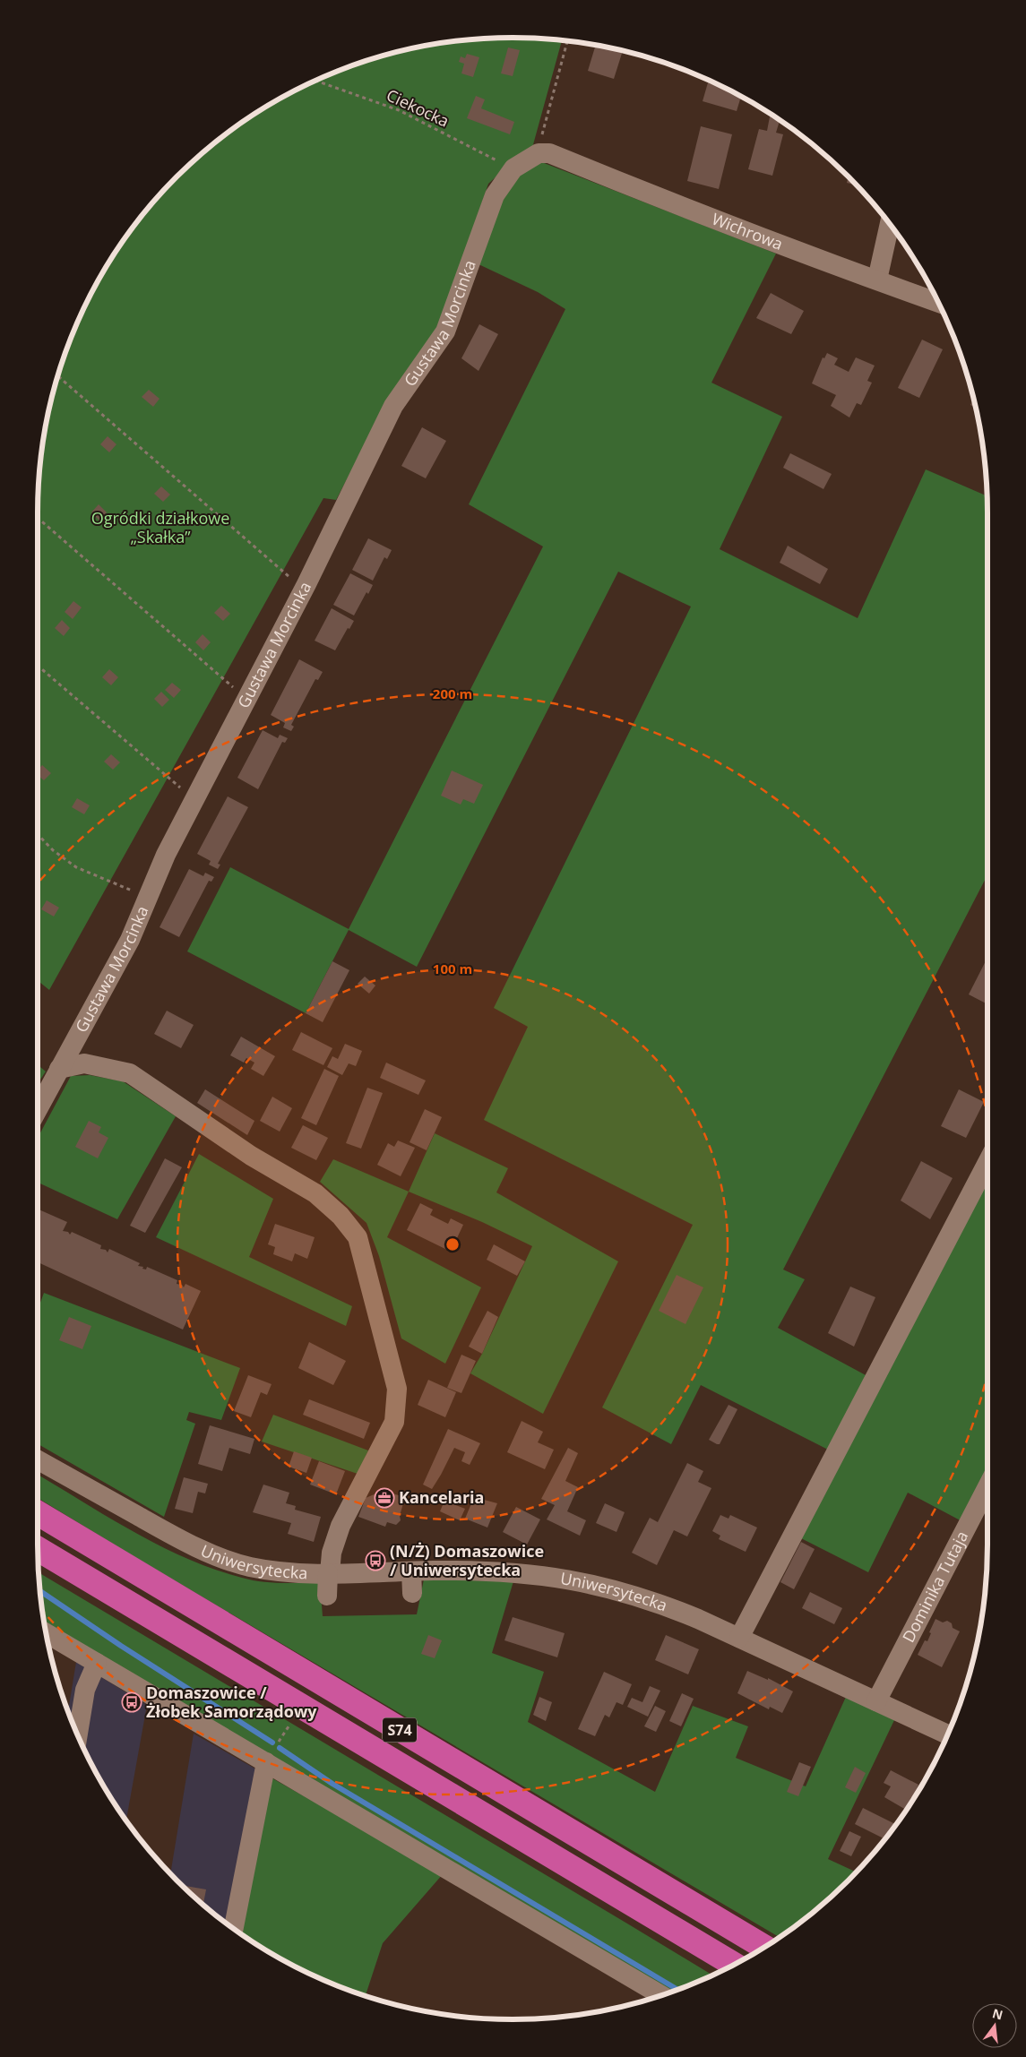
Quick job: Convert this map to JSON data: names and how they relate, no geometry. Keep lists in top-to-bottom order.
{
  "streets": {
    "highway": ["S74"],
    "street": [
      "Wichrowa",
      "Gustawa Morcinka",
      "Uniwersytecka",
      "Dominika Tutaja"
    ],
    "path": ["Ciekocka"]
  },
  "crossings": [
    ["Ciekocka", "Gustawa Morcinka"],
    ["Uniwersytecka", "Dominika Tutaja"]
  ],
  "parks": ["Ogródki działkowe „Skałka”"],
  "places": {
    "office": ["Kancelaria"],
    "bus stop": ["(N/Ż) Domaszowice / Uniwersytecka", "Domaszowice / Żłobek Samorządowy"]
  },
  "north": "top",
  "rings": ["200 m", "100 m"]
}
